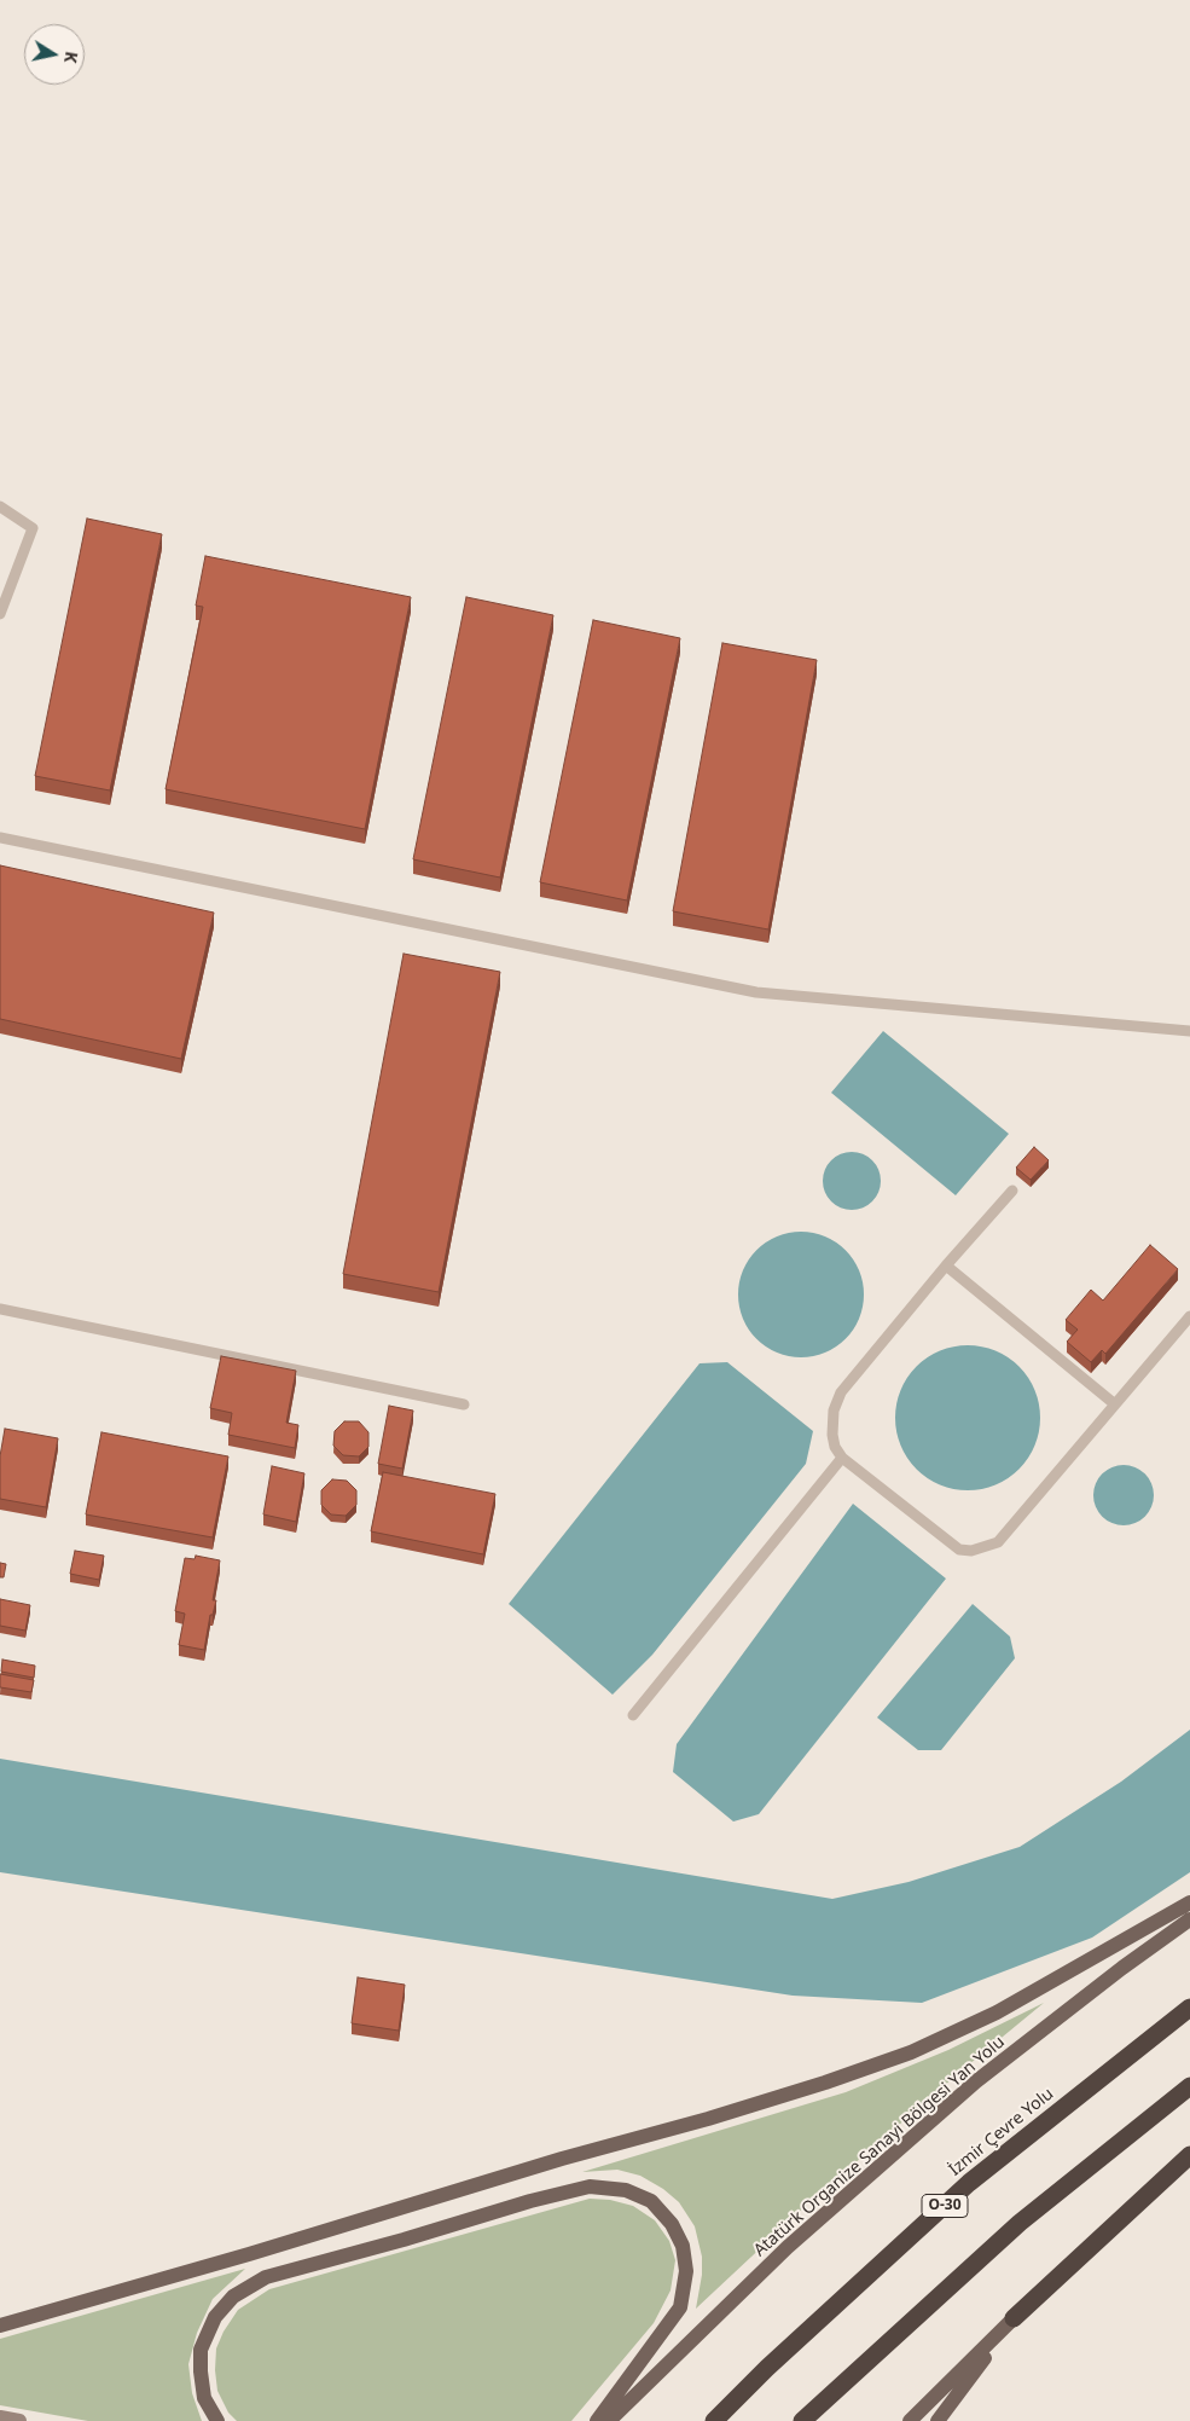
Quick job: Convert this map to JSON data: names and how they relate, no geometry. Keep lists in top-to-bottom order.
{
  "streets": {
    "highway": ["İzmir Çevre Yolu", "O-30"],
    "main road": ["Atatürk Organize Sanayi Bölgesi Yan Yolu"]
  },
  "north": "right"
}
